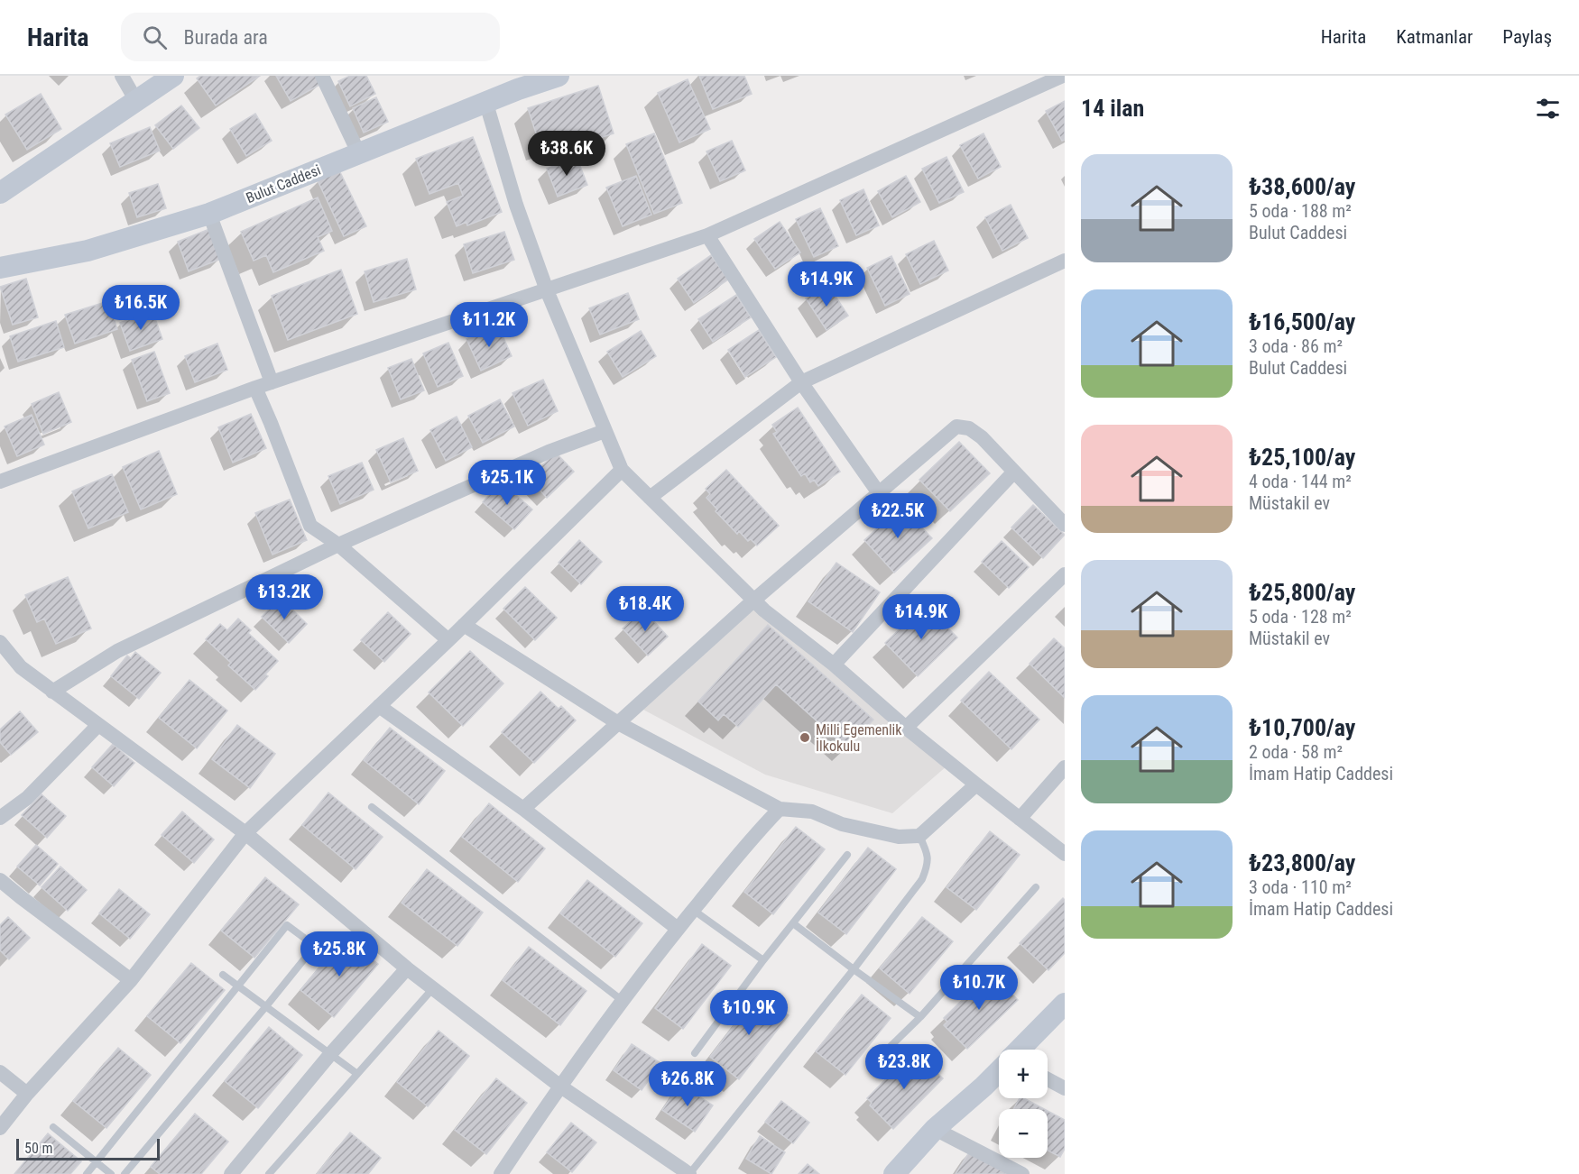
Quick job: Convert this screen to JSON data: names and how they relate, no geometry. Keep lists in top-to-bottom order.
{
  "streets": {
    "street": ["Bulut Caddesi"]
  },
  "places": ["Milli Egemenlik İlkokulu"],
  "scale_bar": "50 m",
  "page": {
    "header": "Harita",
    "search": "Burada ara",
    "nav": ["Harita", "Katmanlar", "Paylaş"],
    "heading": "14 ilan",
    "price": [
      "₺38.6K",
      "₺14.9K",
      "₺16.5K",
      "₺11.2K",
      "₺25.1K",
      "₺22.5K",
      "₺13.2K",
      "₺18.4K",
      "₺14.9K",
      "₺25.8K",
      "₺10.7K",
      "₺10.9K",
      "₺23.8K",
      "₺26.8K"
    ],
    "list": [
      {
        "name": "₺38,600/ay",
        "note": "5 oda · 188 m² · Bulut Caddesi"
      },
      {
        "name": "₺16,500/ay",
        "note": "3 oda · 86 m² · Bulut Caddesi"
      },
      {
        "name": "₺25,100/ay",
        "note": "4 oda · 144 m² · Müstakil ev"
      },
      {
        "name": "₺25,800/ay",
        "note": "5 oda · 128 m² · Müstakil ev"
      },
      {
        "name": "₺10,700/ay",
        "note": "2 oda · 58 m² · İmam Hatip Caddesi"
      },
      {
        "name": "₺23,800/ay",
        "note": "3 oda · 110 m² · İmam Hatip Caddesi"
      }
    ],
    "map_buttons": ["+", "−"],
    "scale": "50 m"
  }
}
